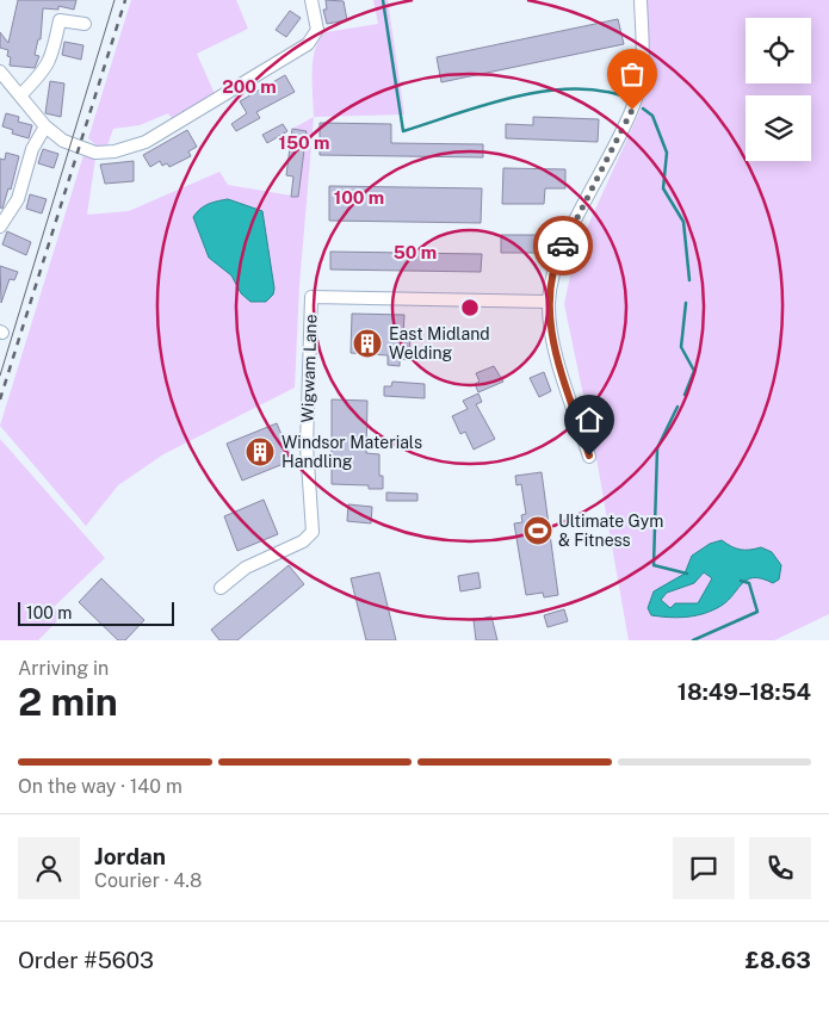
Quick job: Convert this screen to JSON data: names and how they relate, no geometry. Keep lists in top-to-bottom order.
{
  "streets": {
    "street": ["Wigwam Lane"]
  },
  "places": {
    "building": ["East Midland Welding", "Windsor Materials Handling"],
    "sports": ["Ultimate Gym & Fitness"]
  },
  "scale_bar": "100 m",
  "page": {
    "scale": "100 m",
    "heading": ["2 min", "Arriving in", "18:49–18:54"],
    "panel": [
      "Jordan",
      "Courier · 4.8",
      "Order #5603",
      "£8.63"
    ],
    "bar": "On the way · 140 m"
  },
  "rings": [
    "200 m",
    "150 m",
    "100 m",
    "50 m"
  ]
}
